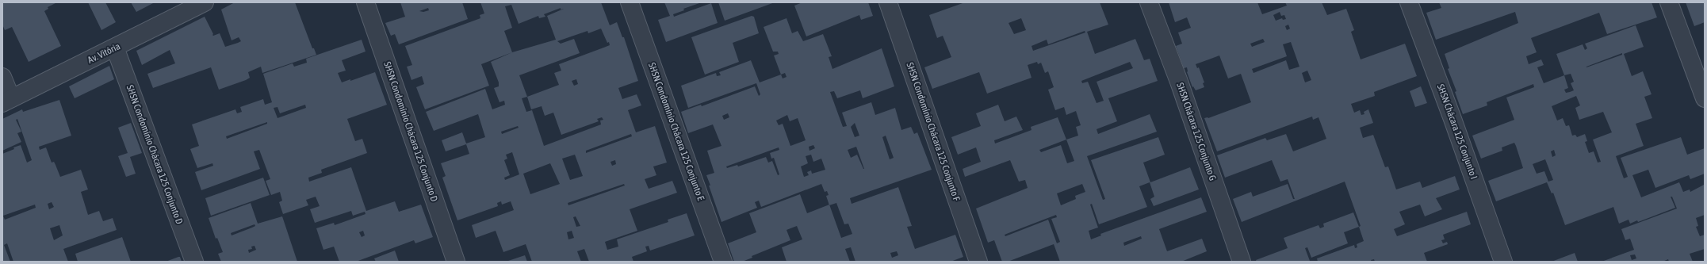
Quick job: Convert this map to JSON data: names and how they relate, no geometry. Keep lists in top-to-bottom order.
{
  "streets": {
    "street": [
      "Av. Vitória",
      "SHSN Condomínio Chácara 125 Conjunto D",
      "SHSN Condomínio Chácara 125 Conjunto E",
      "SHSN Condomínio Chácara 125 Conjunto F",
      "SHSN Chácara 125 Conjunto G",
      "SHSN Chácara 125 Conjunto I"
    ]
  },
  "crossings": [
    ["Av. Vitória", "SHSN Condomínio Chácara 125 Conjunto D"]
  ]
}
